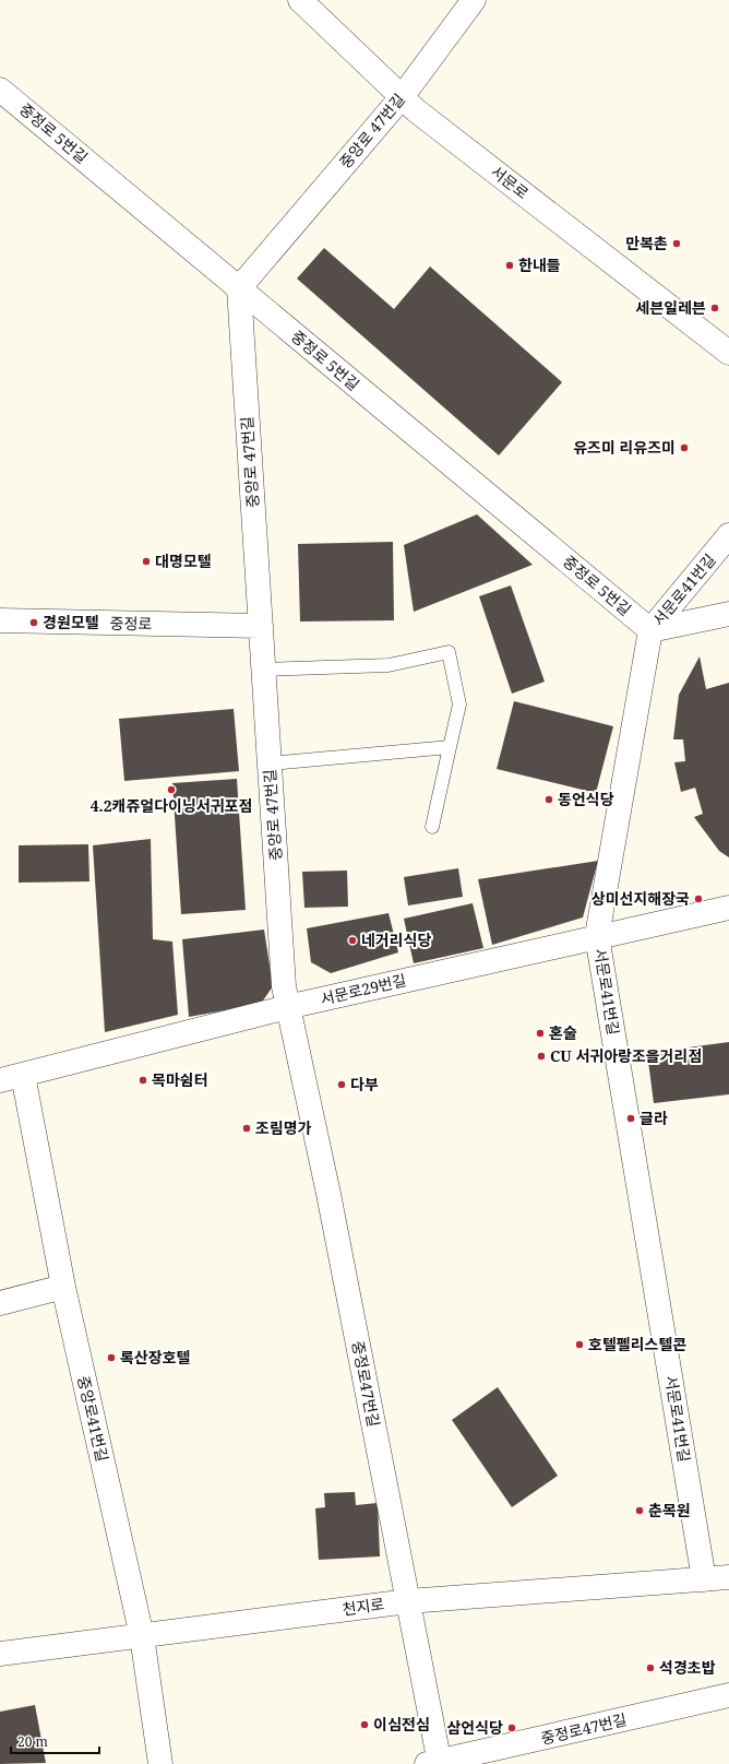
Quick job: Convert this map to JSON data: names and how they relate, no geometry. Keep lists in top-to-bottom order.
{
  "streets": {
    "street": [
      "중앙로 47번길",
      "중정로 5번길",
      "서문로",
      "서문로41번길",
      "중정로",
      "서문로29번길",
      "중정로47번길",
      "중앙로41번길",
      "천지로"
    ]
  },
  "crossings": [
    ["중앙로 47번길", "중정로 5번길"],
    ["중앙로 47번길", "서문로"],
    ["중앙로 47번길", "중정로"],
    ["중앙로 47번길", "서문로29번길"],
    ["중앙로 47번길", "중정로47번길"],
    ["중정로 5번길", "서문로41번길"],
    ["서문로41번길", "서문로29번길"],
    ["서문로41번길", "천지로"],
    ["서문로29번길", "중정로47번길"],
    ["서문로29번길", "중앙로41번길"],
    ["중정로47번길", "천지로"],
    ["중앙로41번길", "천지로"]
  ],
  "places": [
    "만복촌",
    "한내들",
    "세븐일레븐",
    "유즈미 리유즈미",
    "대명모텔",
    "경원모텔",
    "4.2캐쥬얼다이닝서귀포점",
    "동언식당",
    "상미선지해장국",
    "네거리식당",
    "혼술",
    "CU 서귀아랑조을거리점",
    "목마쉼터",
    "다부",
    "글라",
    "조림명가",
    "호텔펠리스텔콘",
    "록산장호텔",
    "춘목원",
    "석경초밥",
    "이심전심",
    "삼언식당"
  ],
  "scale_bar": "20 m"
}
